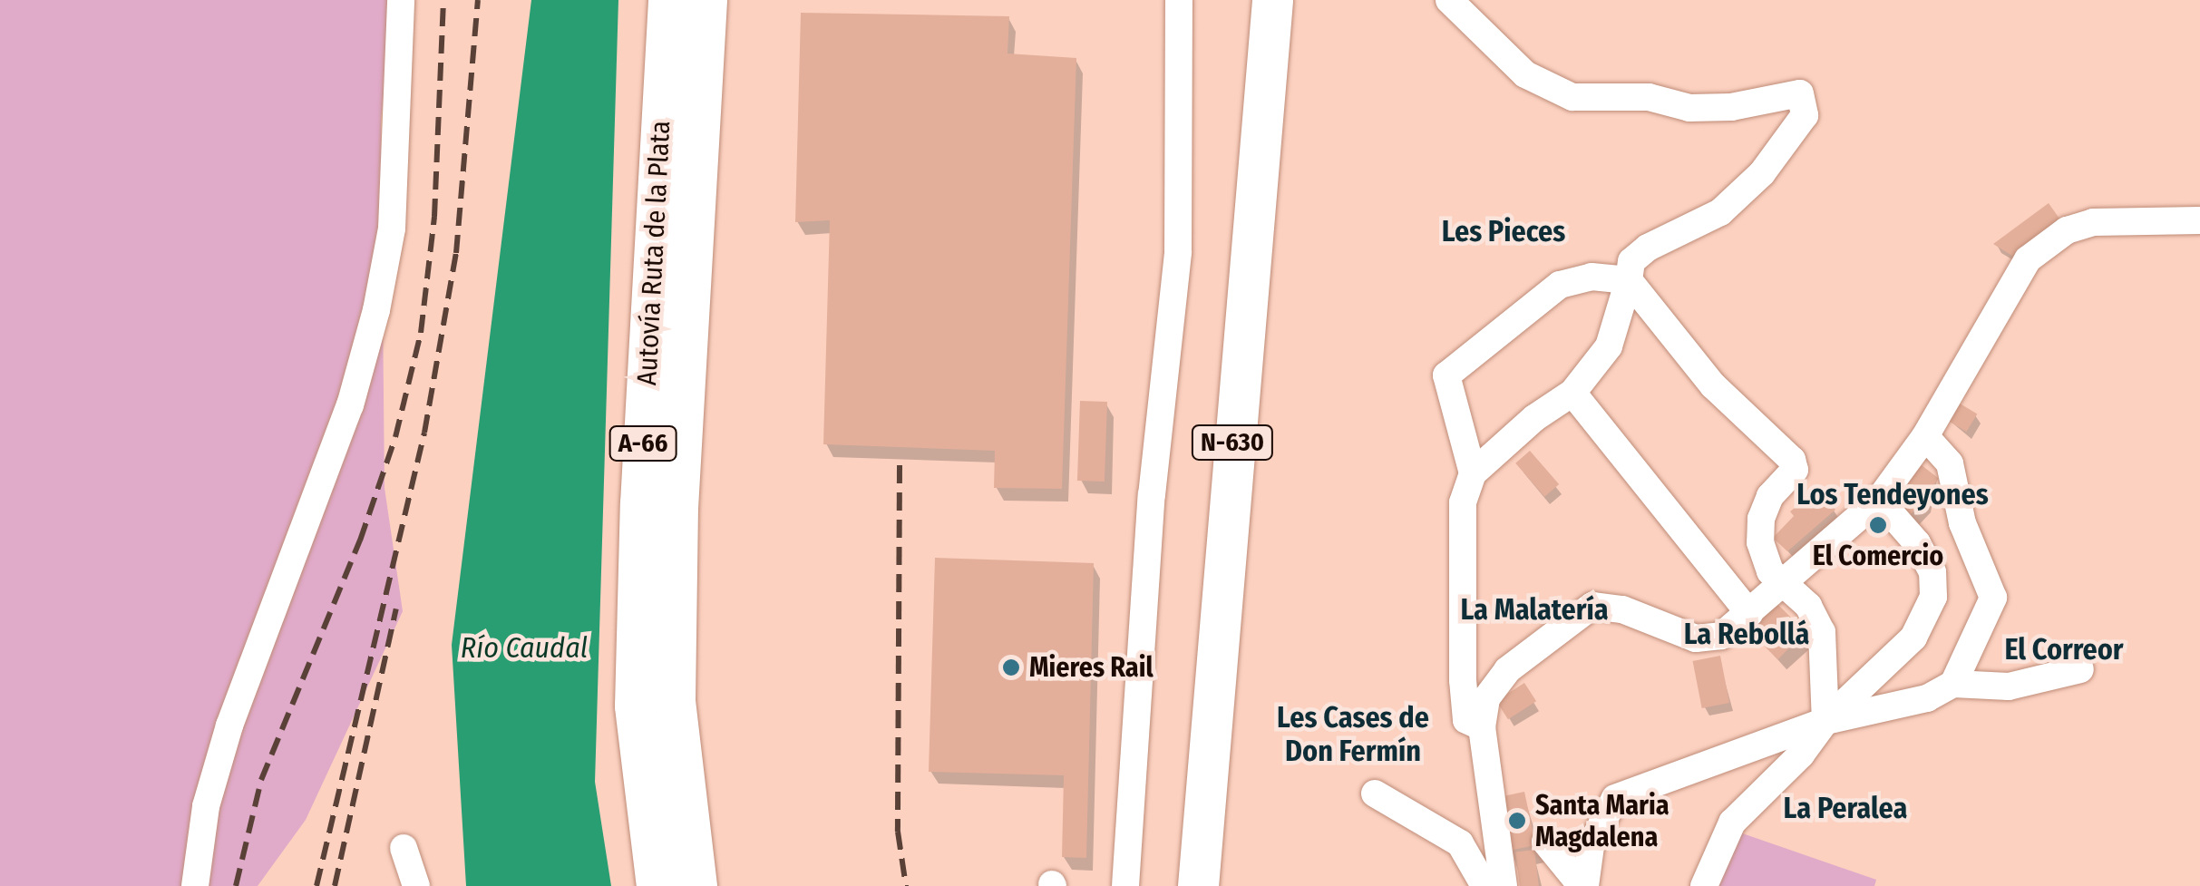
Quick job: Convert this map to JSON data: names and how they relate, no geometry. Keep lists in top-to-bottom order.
{
  "streets": {
    "highway": ["Autovía Ruta de la Plata", "N-630", "A-66"]
  },
  "districts": [
    "Les Pieces",
    "Los Tendeyones",
    "La Malatería",
    "La Rebollá",
    "El Correor",
    "Les Cases de Don Fermín",
    "La Peralea"
  ],
  "water": ["Río Caudal"],
  "places": ["El Comercio", "Mieres Rail", "Santa Maria Magdalena"]
}
